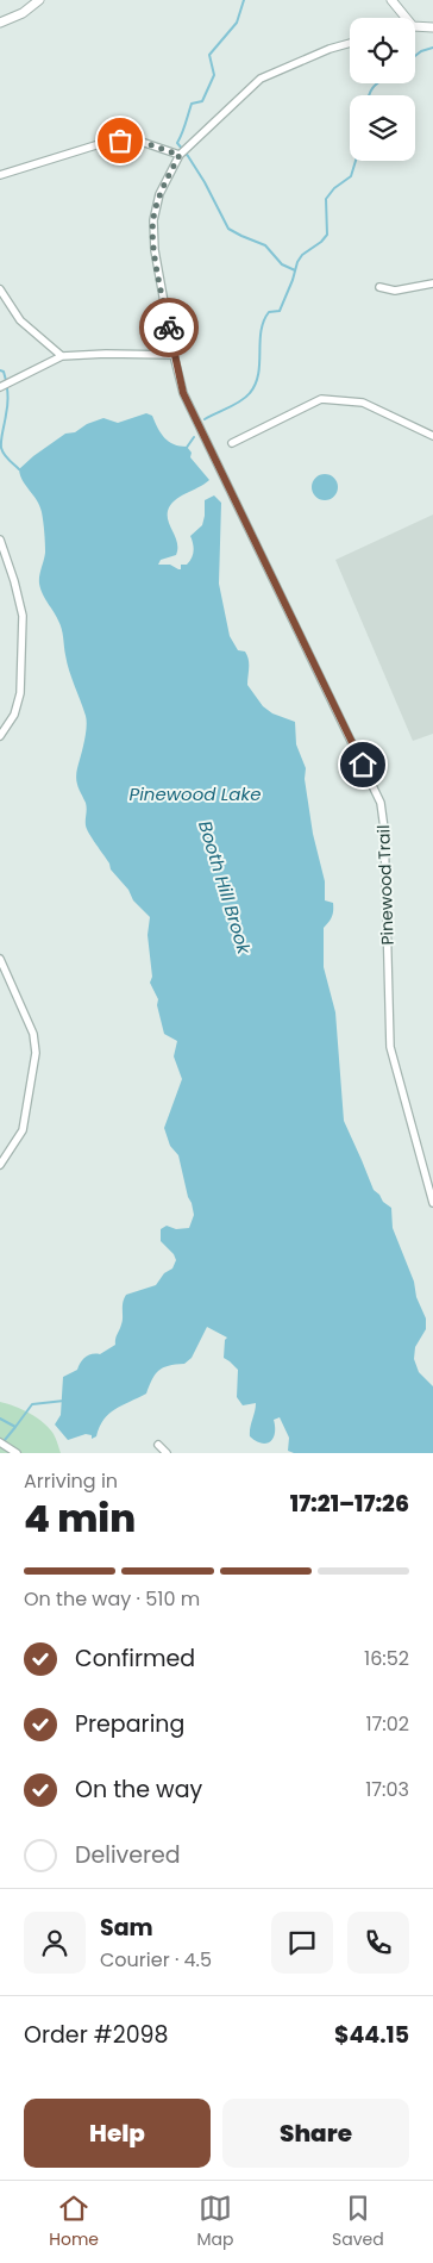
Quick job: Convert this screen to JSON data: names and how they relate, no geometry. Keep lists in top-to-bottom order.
{
  "streets": {
    "street": ["Pinewood Trail"]
  },
  "water": ["Pinewood Lake", "Booth Hill Brook"],
  "page": {
    "heading": ["4 min", "Arriving in", "17:21–17:26"],
    "panel": [
      "Sam",
      "Courier · 4.5",
      "Order #2098",
      "$44.15"
    ],
    "bar": "On the way · 510 m",
    "list": [
      ["Confirmed", "16:52"],
      ["Preparing", "17:02"],
      ["On the way", "17:03"],
      "Delivered"
    ],
    "buttons": ["Help", "Share"],
    "tabs": ["Home", "Map", "Saved"]
  }
}
